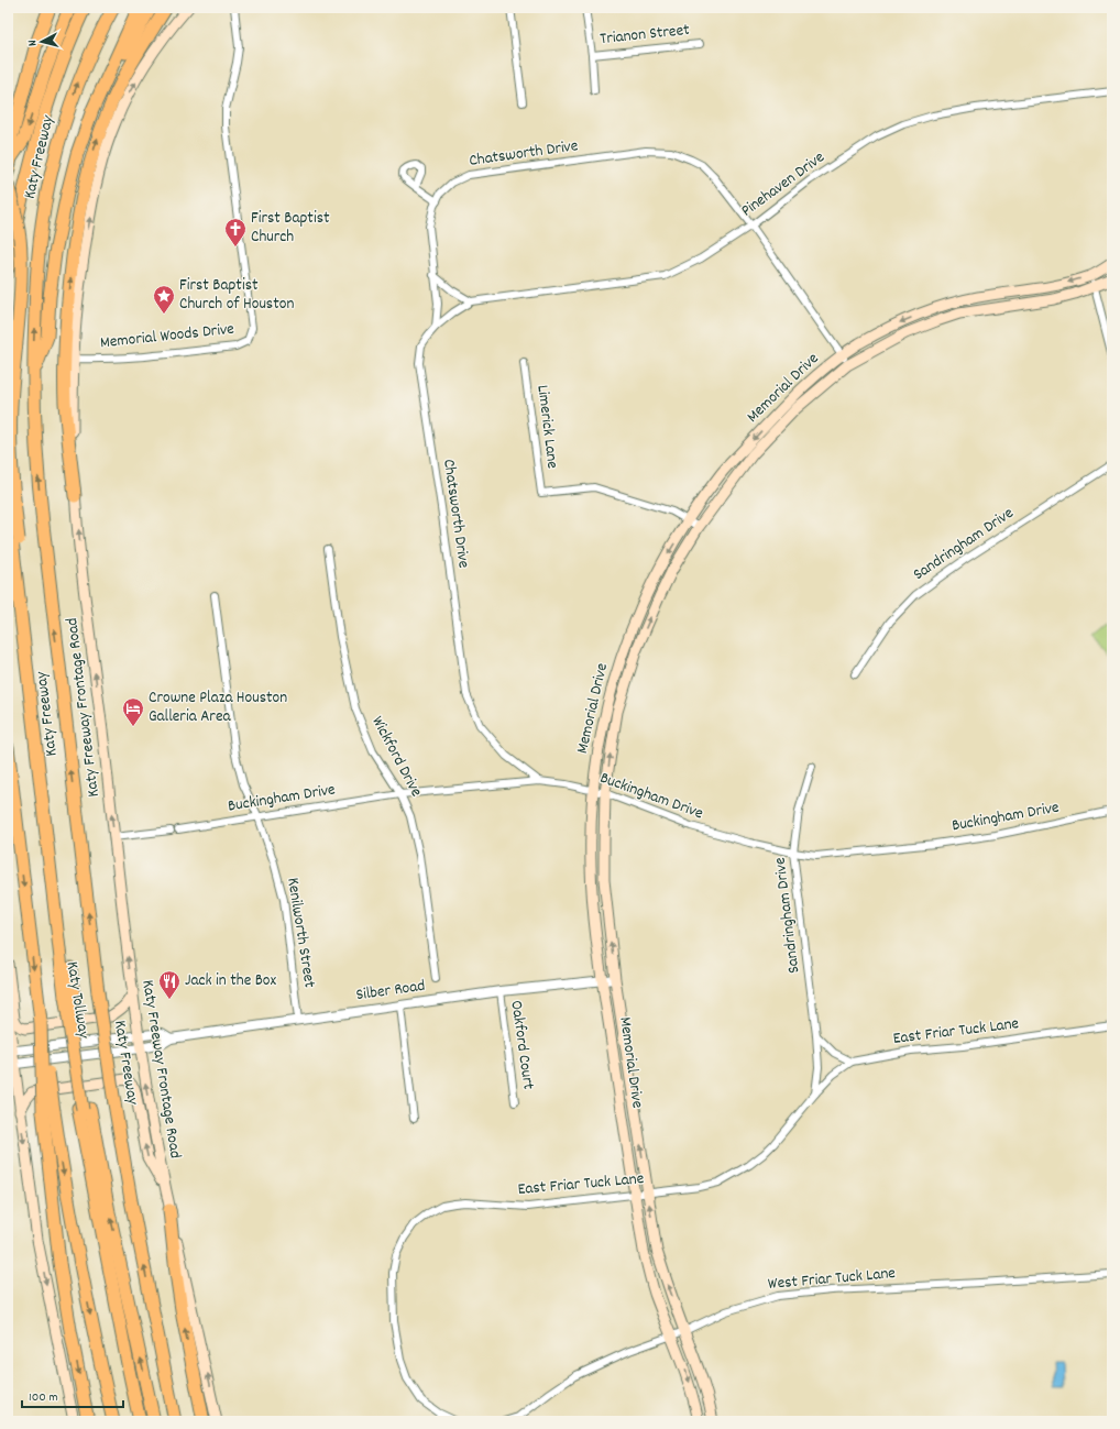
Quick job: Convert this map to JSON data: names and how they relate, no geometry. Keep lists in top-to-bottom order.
{
  "streets": {
    "highway": ["Katy Freeway", "Katy Tollway"],
    "main road": ["Memorial Drive", "Katy Freeway Frontage Road"],
    "street": [
      "Trianon Street",
      "Chatsworth Drive",
      "Pinehaven Drive",
      "Memorial Woods Drive",
      "Limerick Lane",
      "Sandringham Drive",
      "Wickford Drive",
      "Buckingham Drive",
      "Kenilworth Street",
      "Silber Road",
      "East Friar Tuck Lane",
      "Oakford Court",
      "West Friar Tuck Lane"
    ]
  },
  "crossings": [
    ["Chatsworth Drive", "Pinehaven Drive"],
    ["Chatsworth Drive", "Memorial Drive"],
    ["Chatsworth Drive", "Buckingham Drive"],
    ["Memorial Woods Drive", "Katy Freeway Frontage Road"],
    ["Memorial Drive", "Limerick Lane"],
    ["Memorial Drive", "Buckingham Drive"],
    ["Memorial Drive", "Silber Road"],
    ["Memorial Drive", "East Friar Tuck Lane"],
    ["Memorial Drive", "West Friar Tuck Lane"],
    ["Sandringham Drive", "Buckingham Drive"],
    ["Sandringham Drive", "East Friar Tuck Lane"],
    ["Katy Freeway Frontage Road", "Silber Road"],
    ["Wickford Drive", "Buckingham Drive"],
    ["Buckingham Drive", "Kenilworth Street"],
    ["Kenilworth Street", "Silber Road"],
    ["Silber Road", "Oakford Court"]
  ],
  "one_way": ["Katy Freeway Frontage Road"],
  "places": {
    "church": ["First Baptist Church"],
    "place": ["First Baptist Church of Houston"],
    "hotel": ["Crowne Plaza Houston Galleria Area"],
    "restaurant": ["Jack in the Box"]
  },
  "scale_bar": "100 m",
  "north": "left"
}
